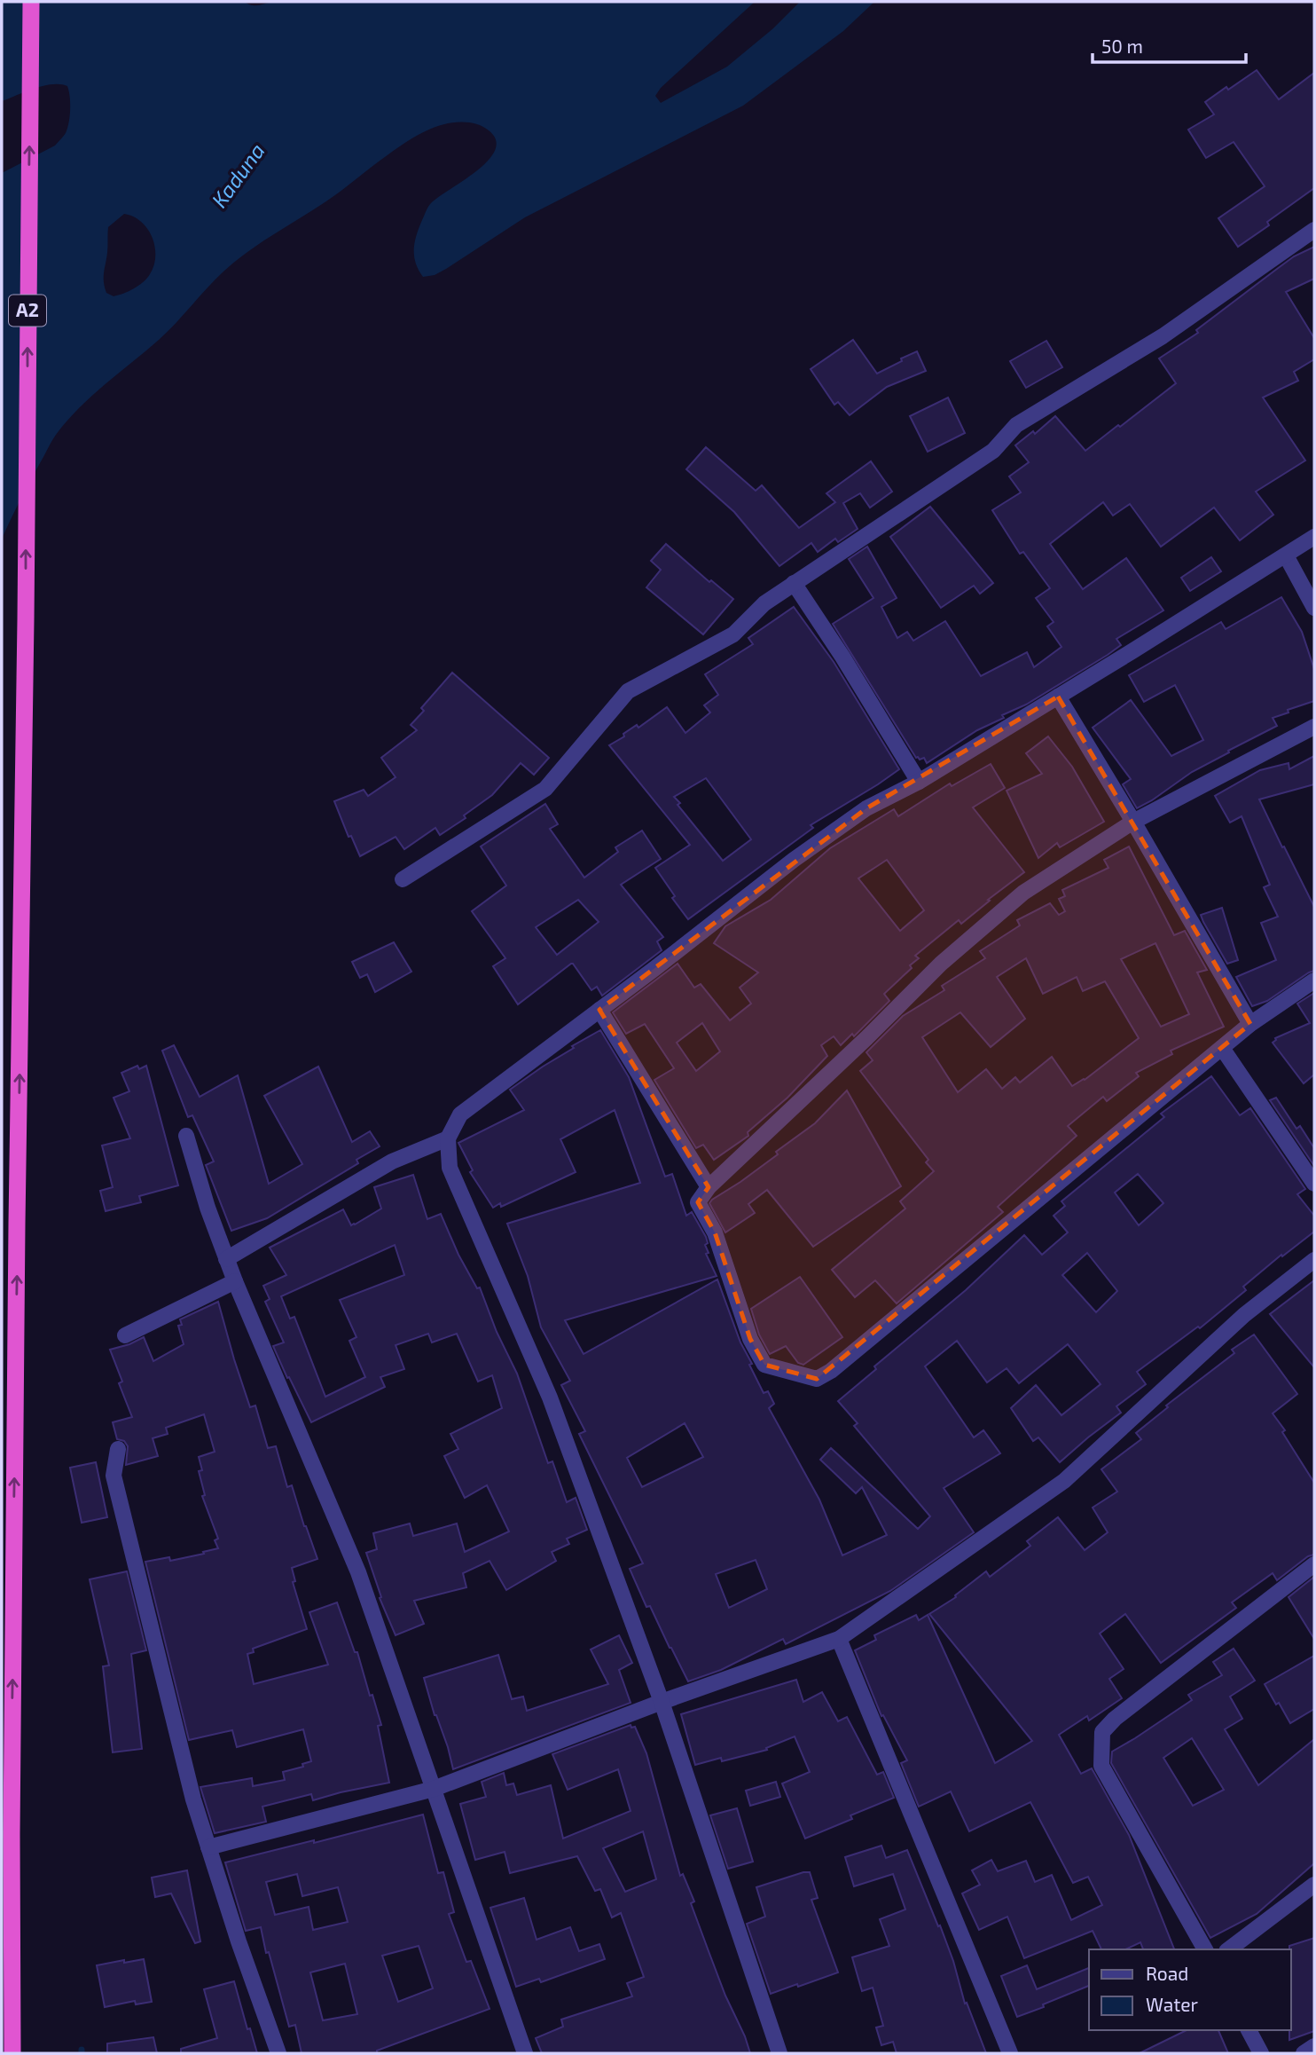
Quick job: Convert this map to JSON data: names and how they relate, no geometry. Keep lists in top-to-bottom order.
{
  "streets": {
    "highway": ["A2"]
  },
  "water": ["Kaduna"],
  "legend": ["Road", "Water"],
  "scale_bar": "50 m"
}
